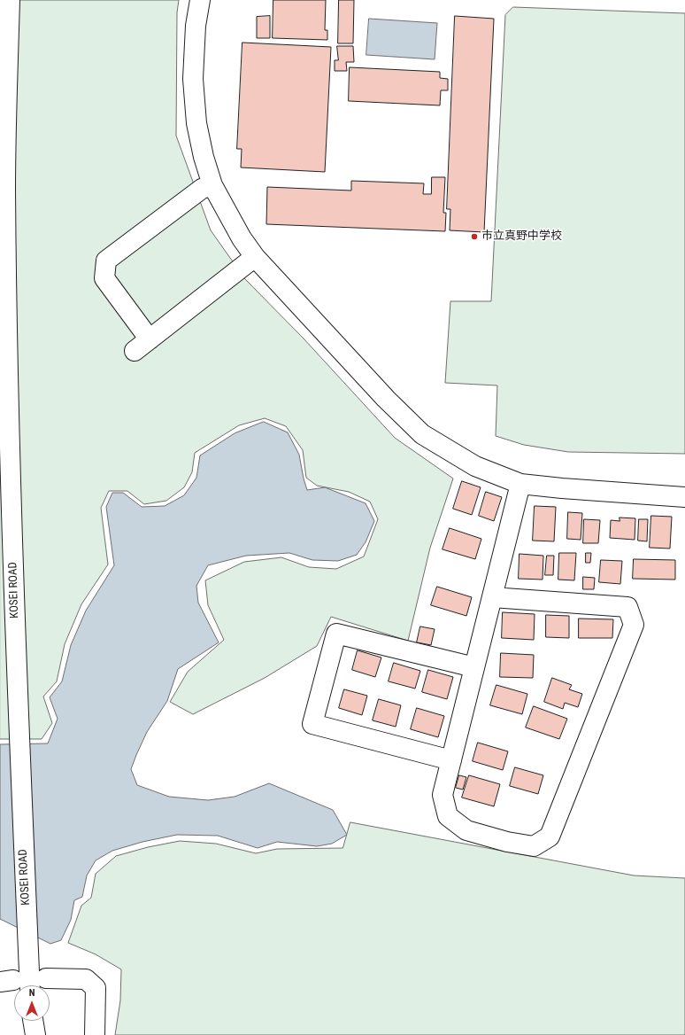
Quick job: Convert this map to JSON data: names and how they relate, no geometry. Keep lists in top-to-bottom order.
{
  "streets": {
    "main road": ["KOSEI ROAD"]
  },
  "places": ["市立真野中学校"],
  "north": "top"
}
